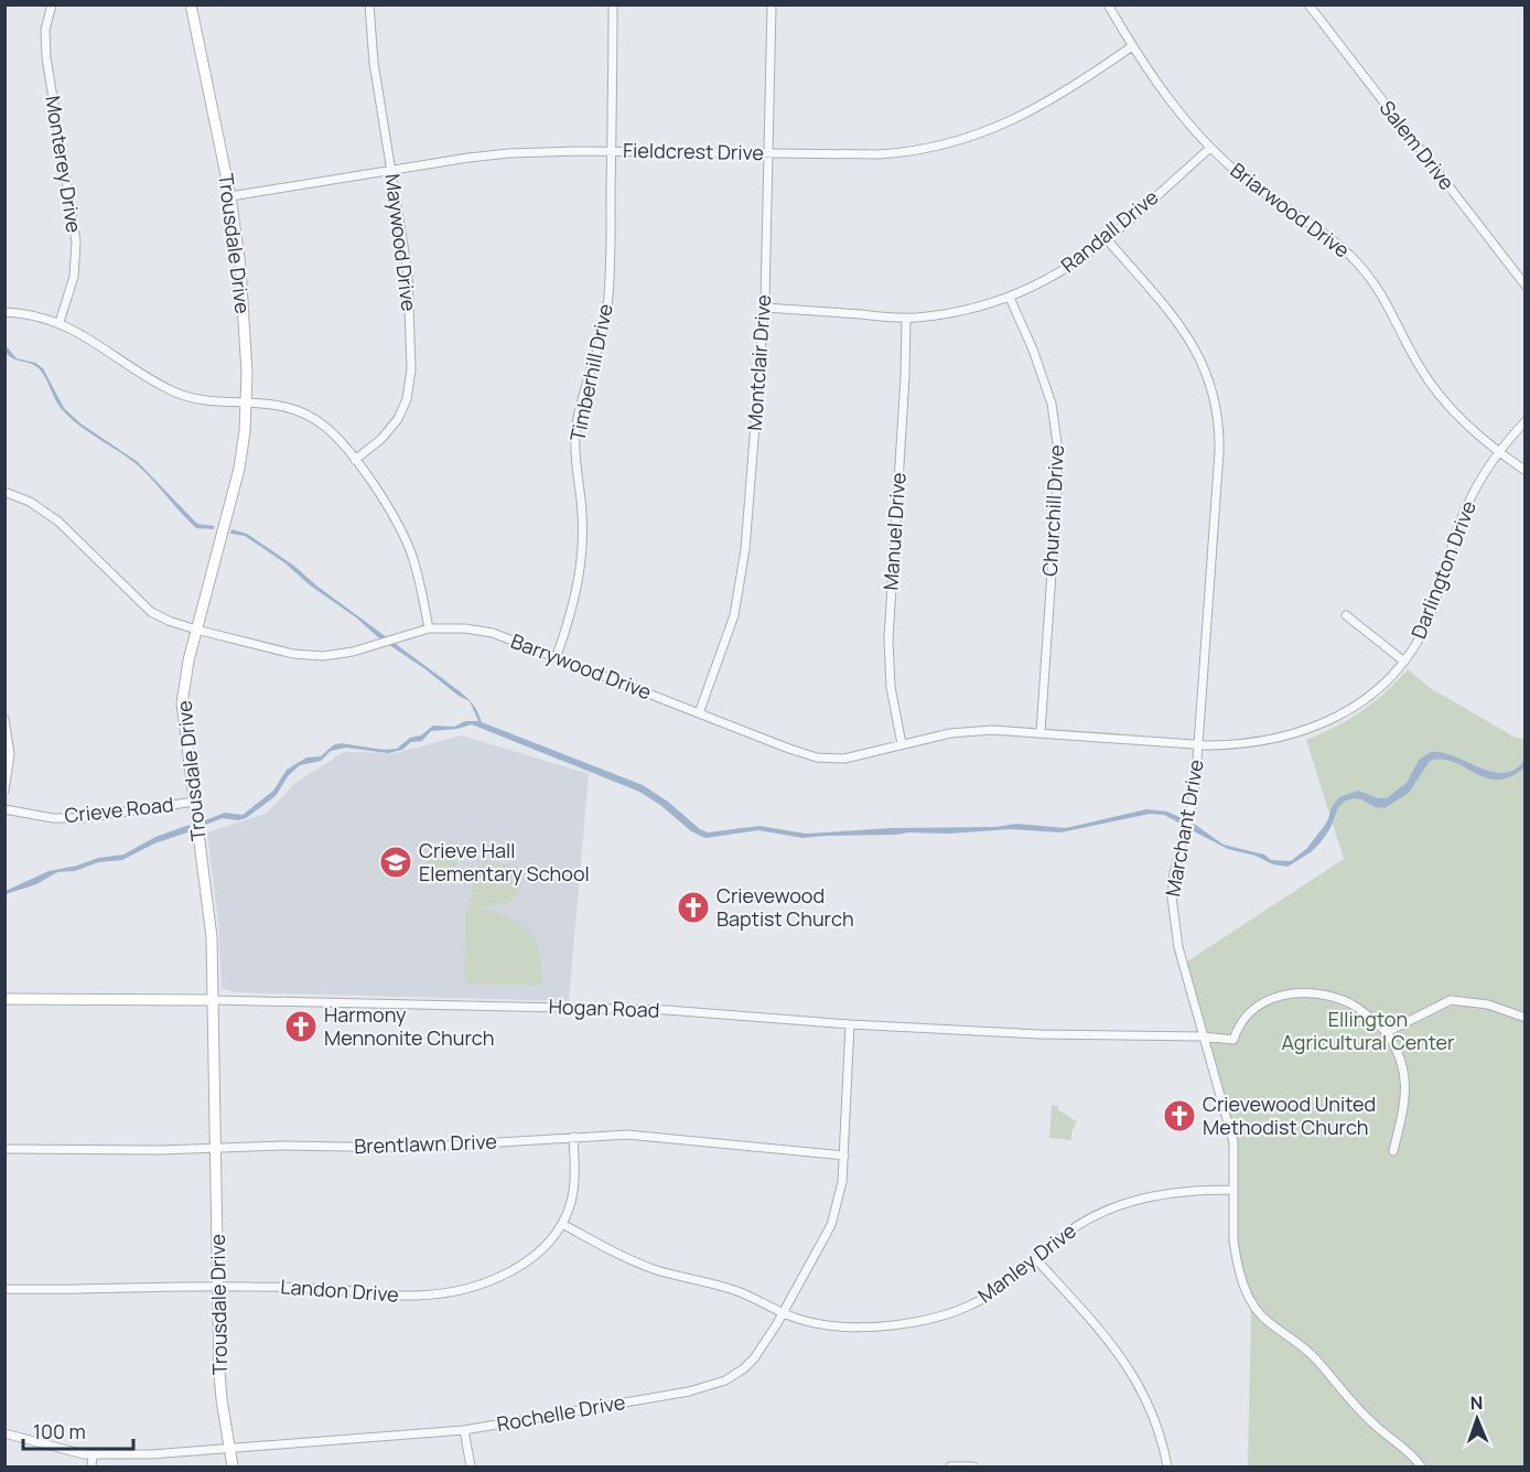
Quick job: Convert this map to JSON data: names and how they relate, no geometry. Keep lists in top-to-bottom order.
{
  "streets": {
    "street": [
      "Salem Drive",
      "Fieldcrest Drive",
      "Monterey Drive",
      "Briarwood Drive",
      "Randall Drive",
      "Maywood Drive",
      "Trousdale Drive",
      "Montclair Drive",
      "Timberhill Drive",
      "Churchill Drive",
      "Manuel Drive",
      "Darlington Drive",
      "Barrywood Drive",
      "Crieve Road",
      "Marchant Drive",
      "Hogan Road",
      "Brentlawn Drive",
      "Manley Drive",
      "Landon Drive",
      "Rochelle Drive"
    ]
  },
  "crossings": [
    ["Fieldcrest Drive", "Briarwood Drive"],
    ["Fieldcrest Drive", "Maywood Drive"],
    ["Fieldcrest Drive", "Trousdale Drive"],
    ["Fieldcrest Drive", "Montclair Drive"],
    ["Fieldcrest Drive", "Timberhill Drive"],
    ["Briarwood Drive", "Randall Drive"],
    ["Briarwood Drive", "Darlington Drive"],
    ["Randall Drive", "Montclair Drive"],
    ["Randall Drive", "Churchill Drive"],
    ["Randall Drive", "Manuel Drive"],
    ["Randall Drive", "Marchant Drive"],
    ["Trousdale Drive", "Barrywood Drive"],
    ["Trousdale Drive", "Crieve Road"],
    ["Trousdale Drive", "Hogan Road"],
    ["Trousdale Drive", "Brentlawn Drive"],
    ["Trousdale Drive", "Landon Drive"],
    ["Trousdale Drive", "Rochelle Drive"],
    ["Montclair Drive", "Barrywood Drive"],
    ["Timberhill Drive", "Barrywood Drive"],
    ["Churchill Drive", "Barrywood Drive"],
    ["Manuel Drive", "Barrywood Drive"],
    ["Darlington Drive", "Barrywood Drive"],
    ["Darlington Drive", "Marchant Drive"],
    ["Barrywood Drive", "Marchant Drive"],
    ["Marchant Drive", "Hogan Road"],
    ["Marchant Drive", "Manley Drive"],
    ["Hogan Road", "Rochelle Drive"],
    ["Brentlawn Drive", "Landon Drive"],
    ["Brentlawn Drive", "Rochelle Drive"],
    ["Manley Drive", "Landon Drive"],
    ["Manley Drive", "Rochelle Drive"]
  ],
  "parks": ["Ellington Agricultural Center"],
  "places": {
    "school or university": ["Crieve Hall Elementary School"],
    "church": ["Crievewood Baptist Church", "Harmony Mennonite Church", "Crievewood United Methodist Church"]
  },
  "scale_bar": "100 m",
  "north": "top"
}
